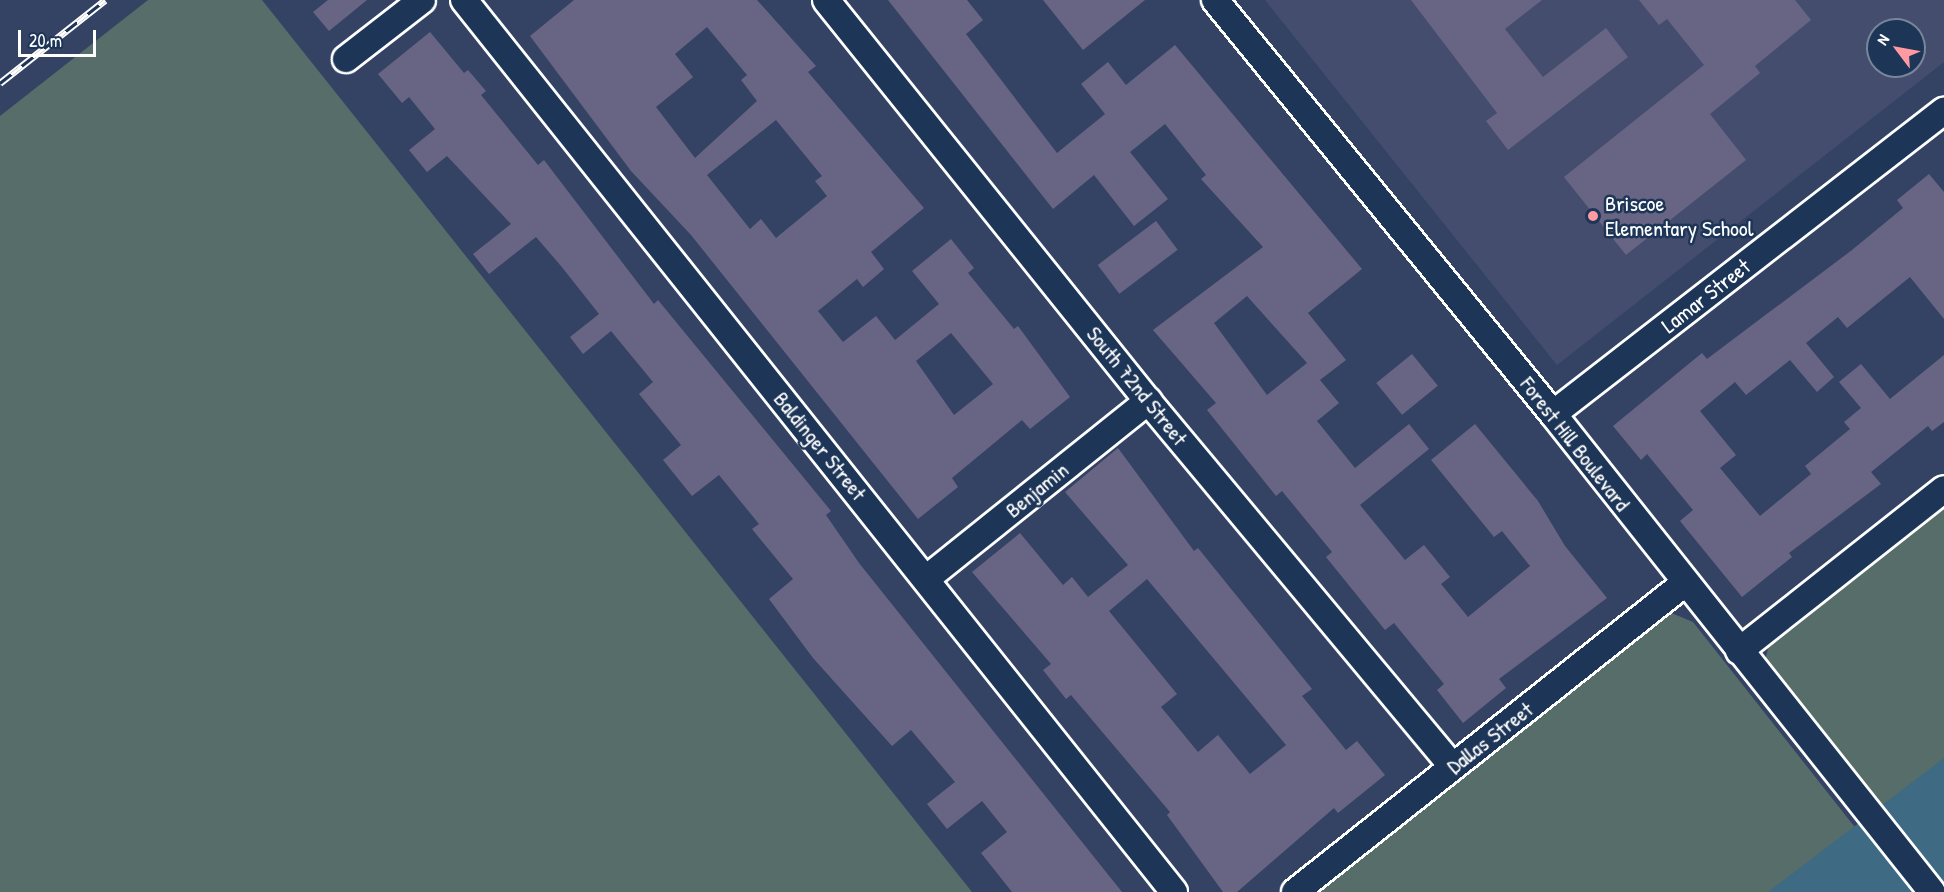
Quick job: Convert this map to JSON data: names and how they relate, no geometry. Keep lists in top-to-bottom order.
{
  "streets": {
    "street": [
      "Lamar Street",
      "South 72nd Street",
      "Forest Hill Boulevard",
      "Baldinger Street",
      "Benjamin",
      "Dallas Street"
    ]
  },
  "crossings": [
    ["Lamar Street", "Forest Hill Boulevard"],
    ["South 72nd Street", "Benjamin"],
    ["South 72nd Street", "Dallas Street"],
    ["Forest Hill Boulevard", "Dallas Street"],
    ["Baldinger Street", "Benjamin"]
  ],
  "places": ["Briscoe Elementary School"],
  "scale_bar": "20 m",
  "north": "top left"
}
